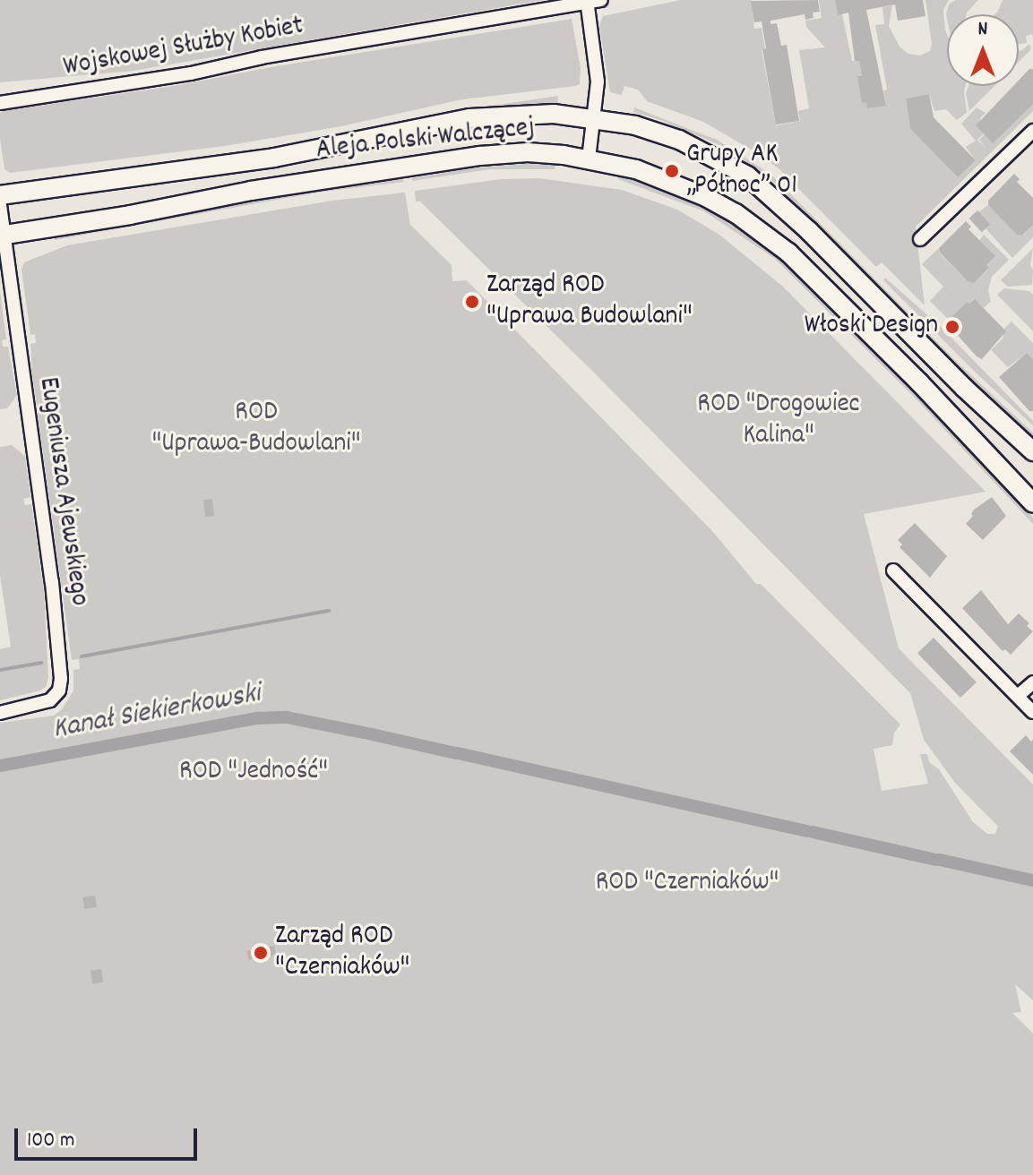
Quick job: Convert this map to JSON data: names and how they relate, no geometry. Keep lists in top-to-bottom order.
{
  "streets": {
    "main road": ["Aleja Polski Walczącej"],
    "street": ["Wojskowej Służby Kobiet", "Eugeniusza Ajewskiego"]
  },
  "crossings": [
    ["Aleja Polski Walczącej", "Eugeniusza Ajewskiego"]
  ],
  "water": ["Kanał Siekierkowski"],
  "parks": [
    "ROD \"Drogowiec Kalina\"",
    "ROD \"Uprawa-Budowlani\"",
    "ROD \"Jedność\"",
    "ROD \"Czerniaków\""
  ],
  "places": [
    "Grupy AK „Północ” 01",
    "Zarząd ROD \"Uprawa Budowlani\"",
    "Włoski Design",
    "Zarząd ROD \"Czerniaków\""
  ],
  "scale_bar": "100 m",
  "north": "top"
}
